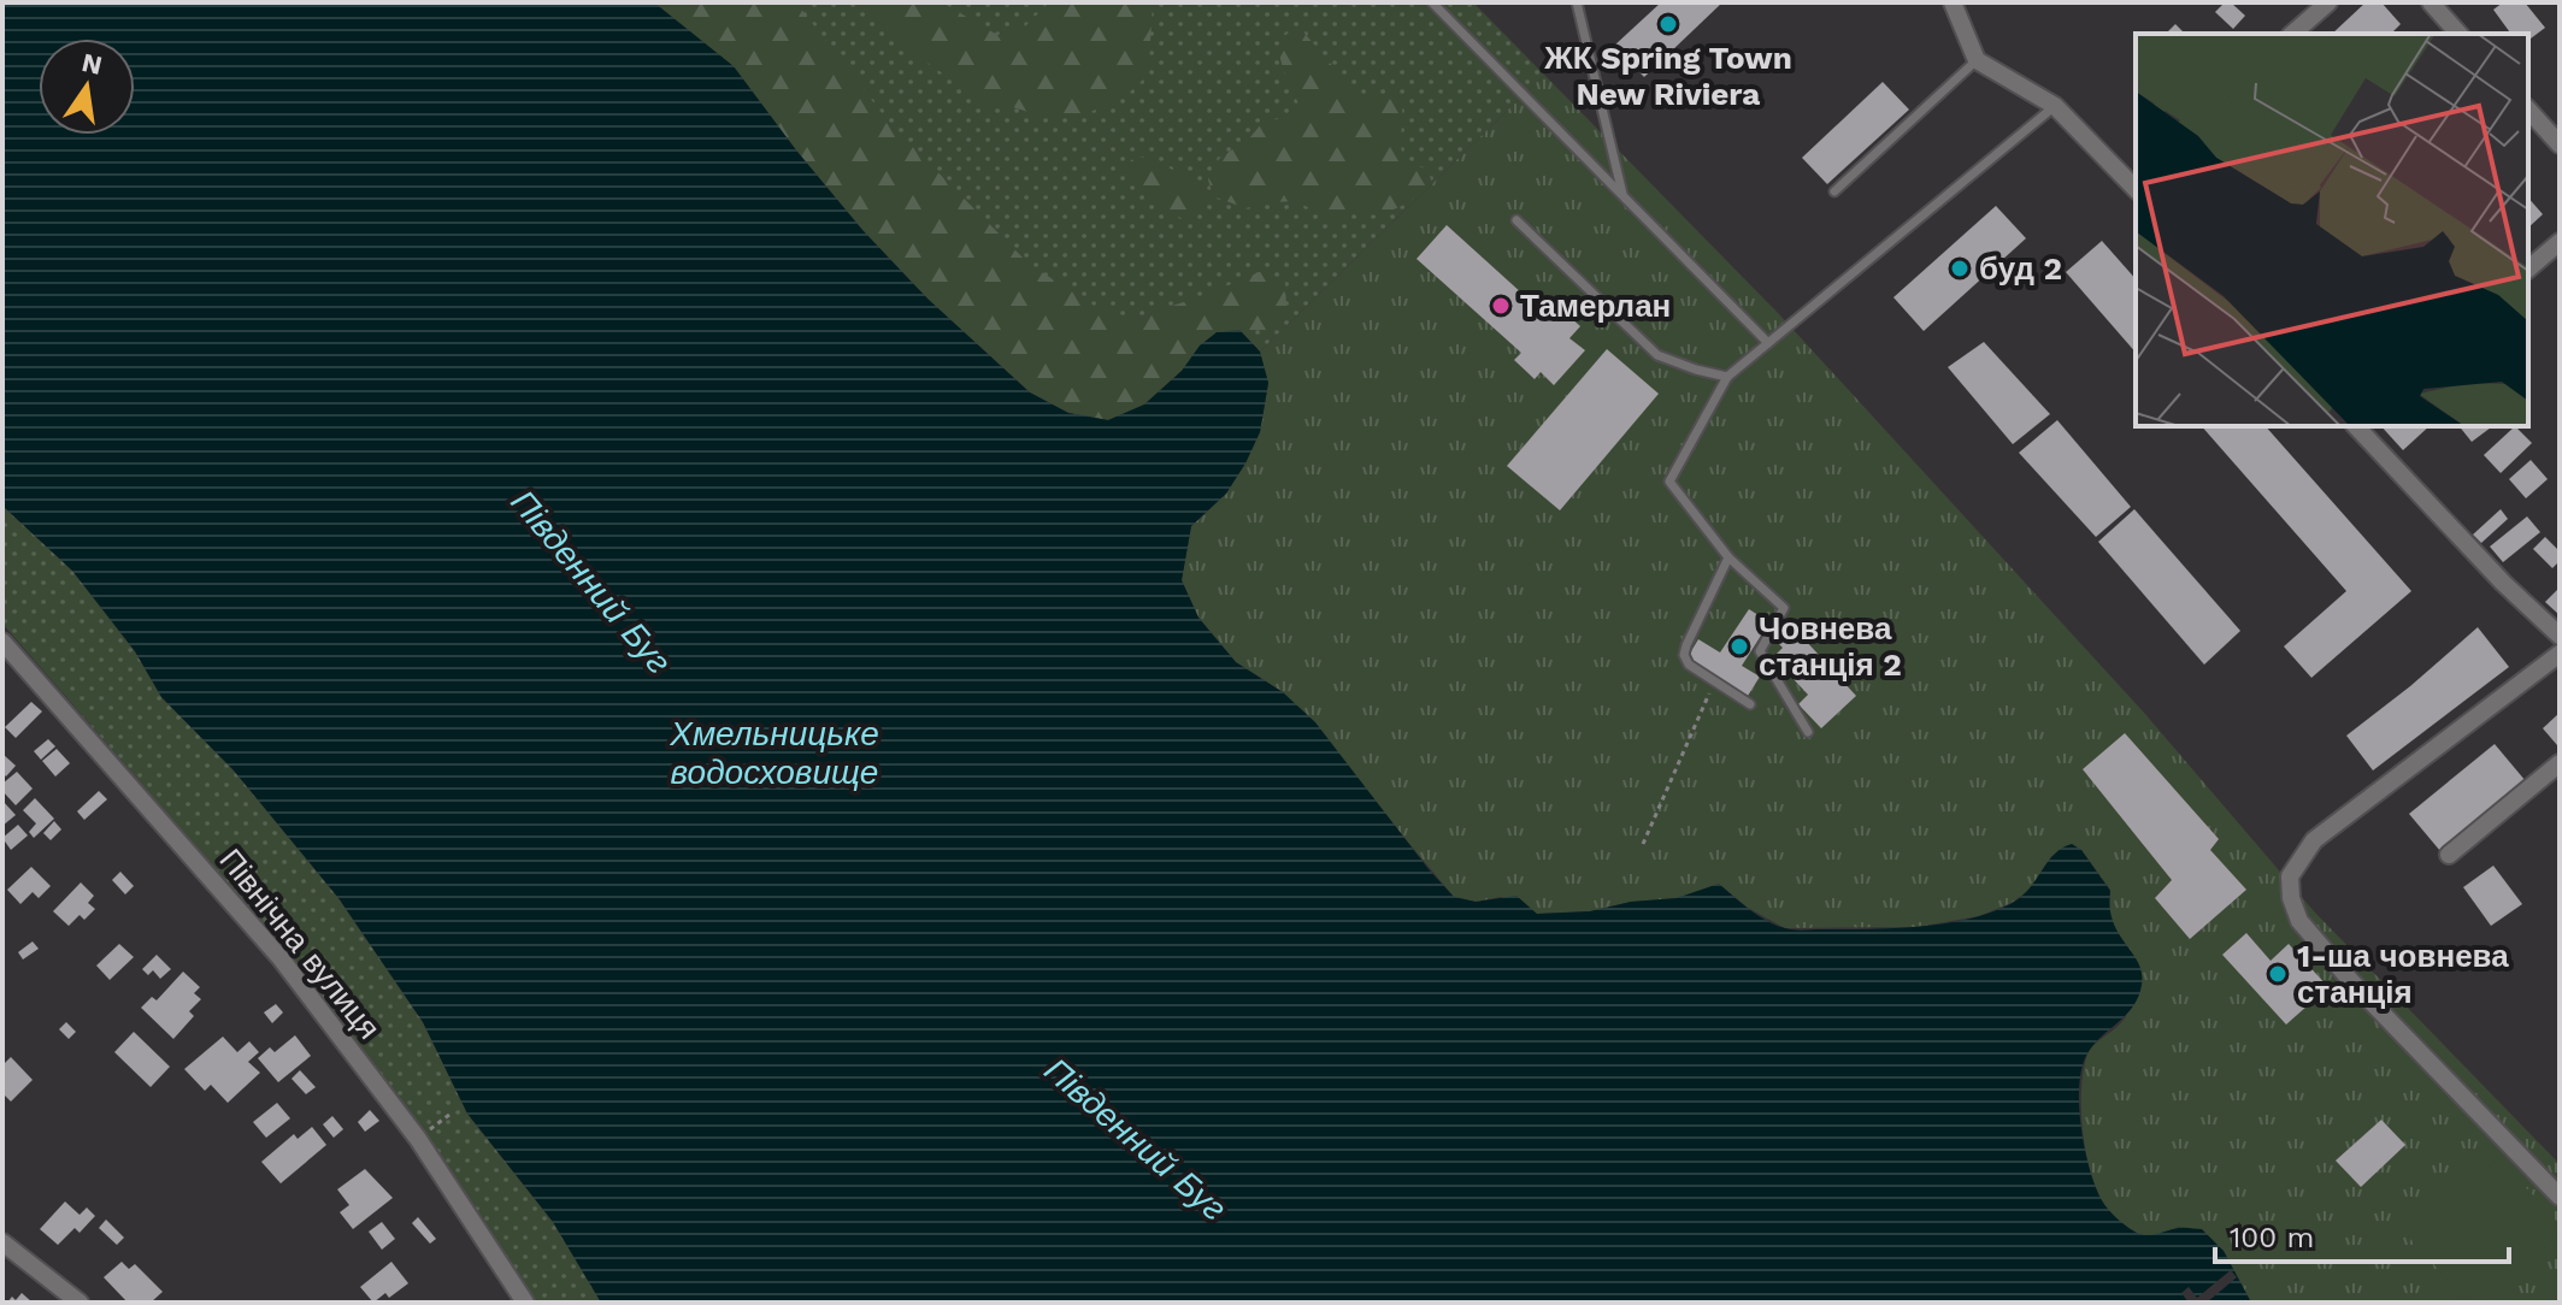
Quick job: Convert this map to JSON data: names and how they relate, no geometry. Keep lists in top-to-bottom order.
{
  "streets": {
    "street": ["Північна вулиця"]
  },
  "water": ["Південний Буг", "Хмельницьке водосховище"],
  "places": [
    "ЖК Spring Town New Riviera",
    "буд 2",
    "Тамерлан",
    "Човнева станція 2",
    "1-ша човнева станція"
  ],
  "scale_bar": "100 m",
  "north": "top"
}
